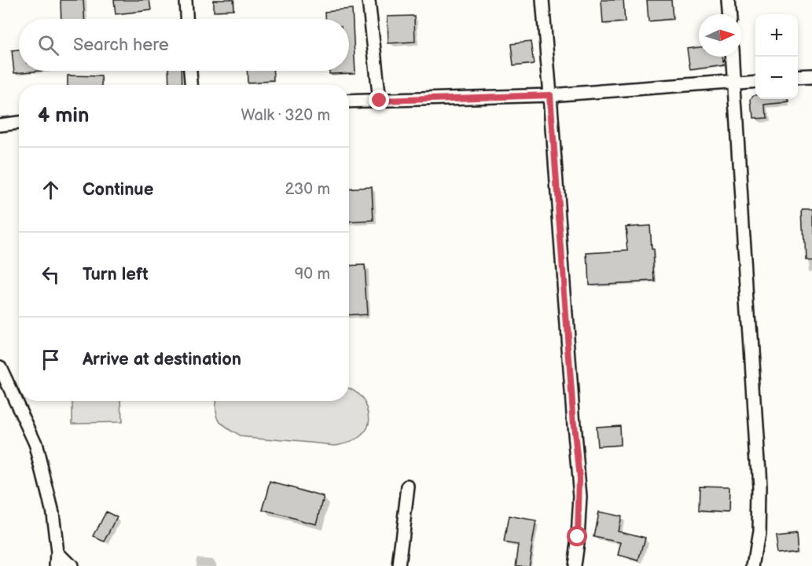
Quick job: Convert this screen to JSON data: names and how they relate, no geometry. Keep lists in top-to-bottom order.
{
  "north": "right",
  "page": {
    "map_buttons": ["+", "−"],
    "search": "Search here",
    "heading": ["4 min", "Walk · 320 m"],
    "list": [
      ["Continue", "230 m"],
      ["Turn left", "90 m"],
      "Arrive at destination"
    ]
  }
}
